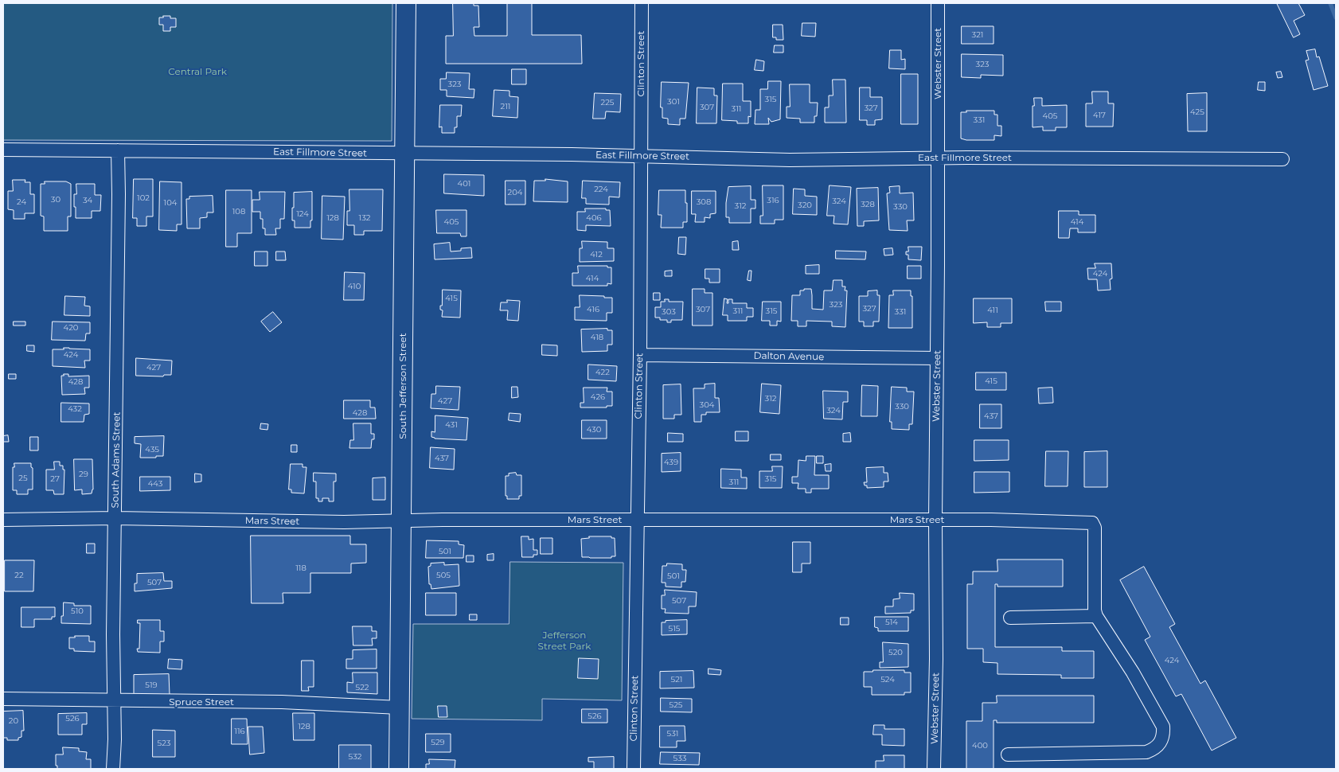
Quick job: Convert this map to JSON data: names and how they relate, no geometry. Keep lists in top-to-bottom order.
{
  "streets": {
    "street": [
      "Clinton Street",
      "Webster Street",
      "East Fillmore Street",
      "Dalton Avenue",
      "South Jefferson Street",
      "South Adams Street",
      "Mars Street",
      "Spruce Street"
    ]
  },
  "crossings": [
    ["Clinton Street", "East Fillmore Street"],
    ["Clinton Street", "Dalton Avenue"],
    ["Clinton Street", "Mars Street"],
    ["Webster Street", "East Fillmore Street"],
    ["Webster Street", "Dalton Avenue"],
    ["Webster Street", "Mars Street"],
    ["East Fillmore Street", "South Jefferson Street"],
    ["East Fillmore Street", "South Adams Street"],
    ["South Jefferson Street", "Mars Street"],
    ["South Jefferson Street", "Spruce Street"],
    ["South Adams Street", "Mars Street"],
    ["South Adams Street", "Spruce Street"]
  ],
  "parks": ["Central Park", "Jefferson Street Park"],
  "house_numbers": [
    "321",
    "323",
    "323",
    "315",
    "301",
    "225",
    "211",
    "307",
    "327",
    "311",
    "425",
    "417",
    "405",
    "331",
    "401",
    "224",
    "204",
    "102",
    "30",
    "34",
    "316",
    "324",
    "24",
    "308",
    "104",
    "328",
    "320",
    "312",
    "330",
    "108",
    "124",
    "128",
    "132",
    "406",
    "405",
    "414",
    "412",
    "424",
    "414",
    "410",
    "415",
    "323",
    "327",
    "416",
    "307",
    "411",
    "311",
    "315",
    "303",
    "331",
    "420",
    "418",
    "424",
    "427",
    "422",
    "415",
    "428",
    "426",
    "312",
    "427",
    "304",
    "330",
    "432",
    "324",
    "428",
    "437",
    "431",
    "430",
    "435",
    "437",
    "439",
    "29",
    "25",
    "27",
    "315",
    "311",
    "443",
    "501",
    "118",
    "22",
    "505",
    "501",
    "507",
    "507",
    "510",
    "514",
    "515",
    "520",
    "424",
    "521",
    "524",
    "519",
    "522",
    "525",
    "526",
    "526",
    "20",
    "128",
    "116",
    "531",
    "529",
    "523",
    "400",
    "532",
    "533"
  ]
}
